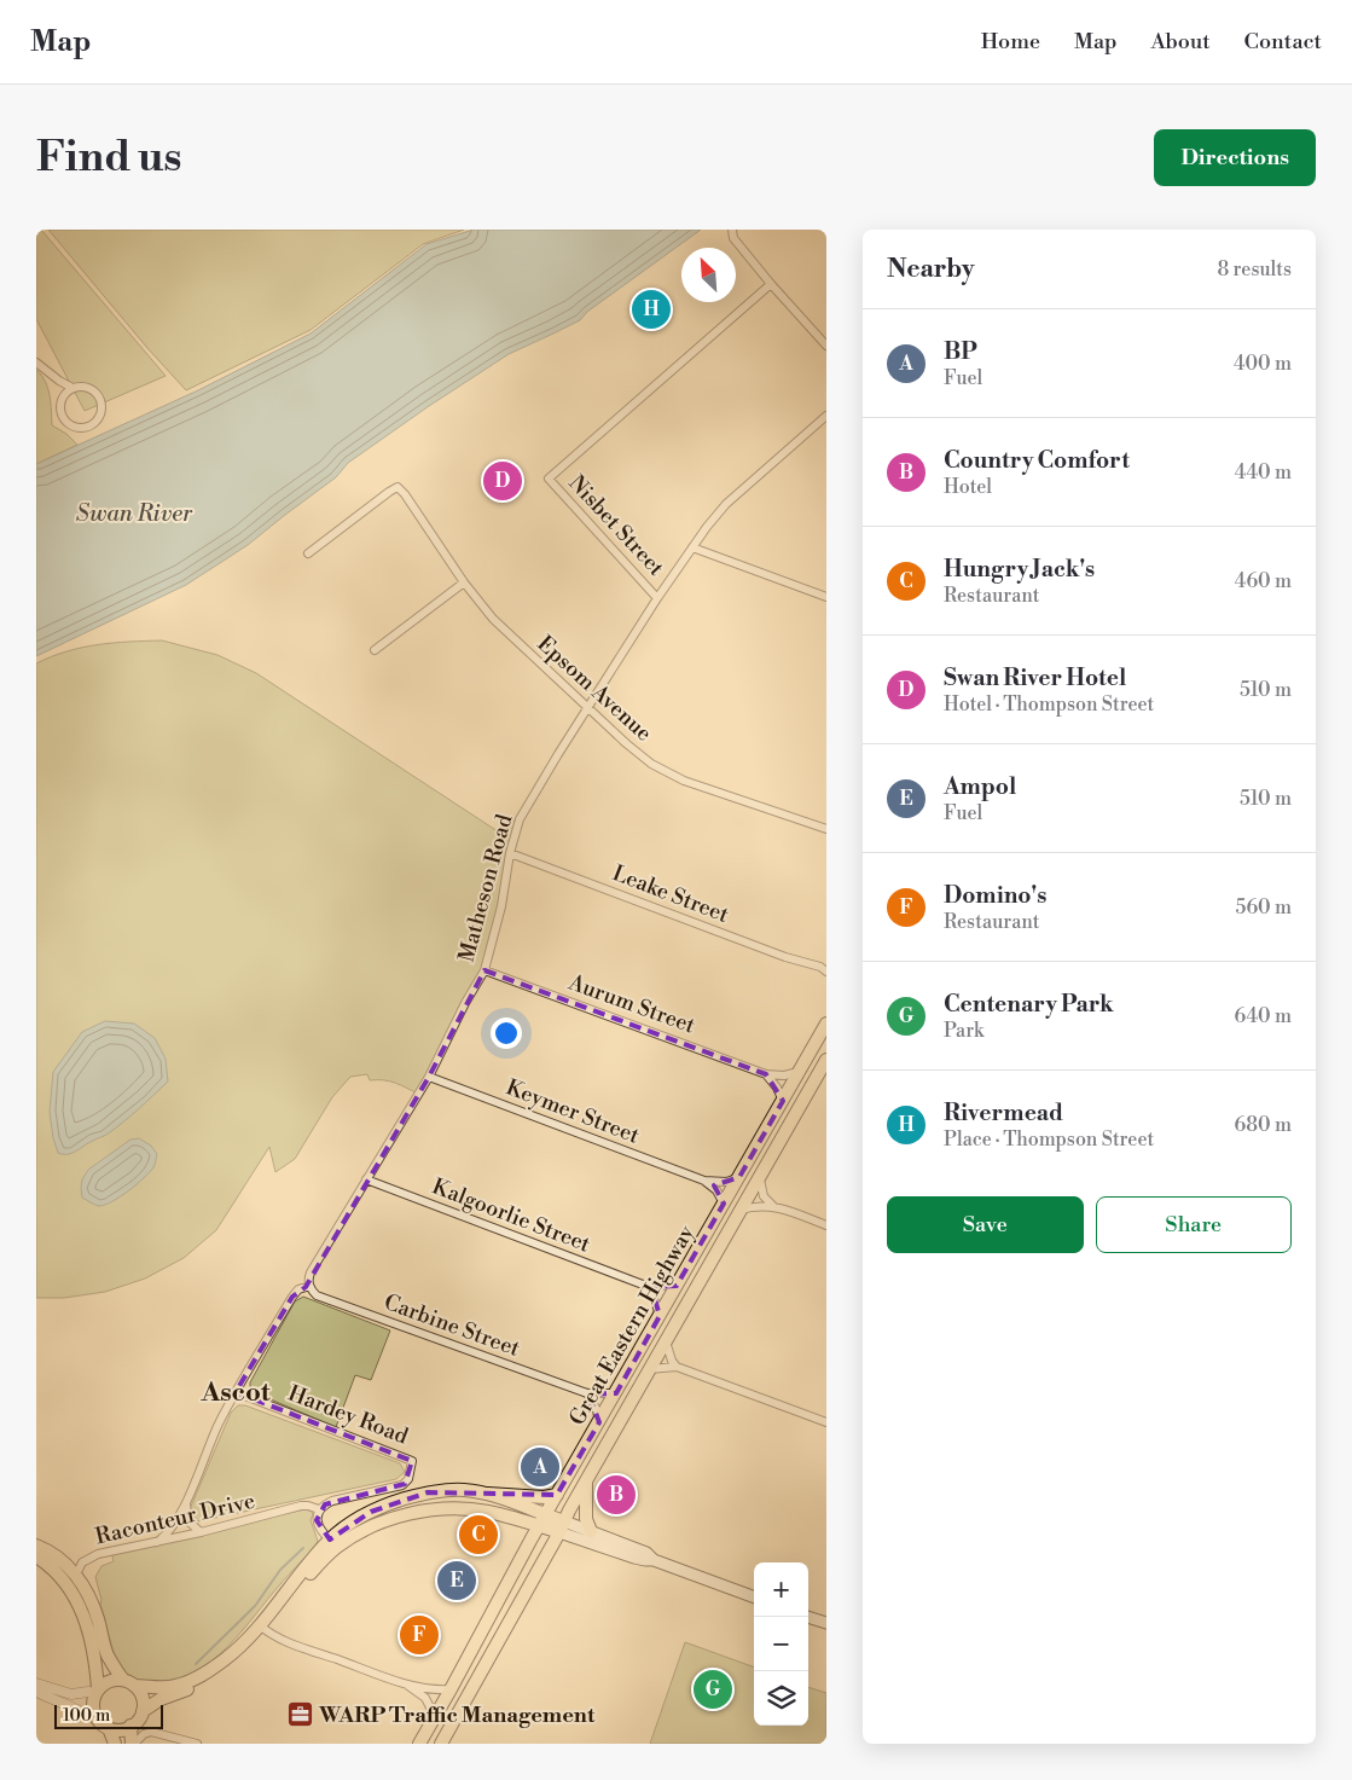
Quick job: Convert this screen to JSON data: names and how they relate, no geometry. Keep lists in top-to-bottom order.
{
  "streets": {
    "main road": ["Great Eastern Highway"],
    "street": [
      "Nisbet Street",
      "Epsom Avenue",
      "Matheson Road",
      "Leake Street",
      "Aurum Street",
      "Keymer Street",
      "Kalgoorlie Street",
      "Carbine Street",
      "Hardey Road",
      "Raconteur Drive"
    ]
  },
  "crossings": [
    ["Nisbet Street", "Matheson Road"],
    ["Epsom Avenue", "Matheson Road"],
    ["Matheson Road", "Leake Street"],
    ["Matheson Road", "Aurum Street"],
    ["Matheson Road", "Keymer Street"],
    ["Matheson Road", "Kalgoorlie Street"],
    ["Matheson Road", "Carbine Street"],
    ["Aurum Street", "Great Eastern Highway"],
    ["Keymer Street", "Great Eastern Highway"],
    ["Kalgoorlie Street", "Great Eastern Highway"],
    ["Carbine Street", "Great Eastern Highway"],
    ["Hardey Road", "Raconteur Drive"]
  ],
  "districts": ["Ascot"],
  "water": ["Swan River"],
  "places": {
    "office": ["WARP Traffic Management"]
  },
  "scale_bar": "100 m",
  "north": "top left",
  "page": {
    "header": "Map",
    "nav": [
      "Home",
      "Map",
      "About",
      "Contact"
    ],
    "buttons": [
      "Directions",
      ["Save", "Share"]
    ],
    "title": "Find us",
    "heading": ["Nearby", "8 results"],
    "pins": [
      "H",
      "D",
      "A",
      "B",
      "C",
      "E",
      "F",
      "G"
    ],
    "list": [
      {
        "mark": "A",
        "name": "BP",
        "note": "Fuel",
        "value": "400 m"
      },
      {
        "mark": "B",
        "name": "Country Comfort",
        "note": "Hotel",
        "value": "440 m"
      },
      {
        "mark": "C",
        "name": "Hungry Jack's",
        "note": "Restaurant",
        "value": "460 m"
      },
      {
        "mark": "D",
        "name": "Swan River Hotel",
        "note": "Hotel · Thompson Street",
        "value": "510 m"
      },
      {
        "mark": "E",
        "name": "Ampol",
        "note": "Fuel",
        "value": "510 m"
      },
      {
        "mark": "F",
        "name": "Domino's",
        "note": "Restaurant",
        "value": "560 m"
      },
      {
        "mark": "G",
        "name": "Centenary Park",
        "note": "Park",
        "value": "640 m"
      },
      {
        "mark": "H",
        "name": "Rivermead",
        "note": "Place · Thompson Street",
        "value": "680 m"
      }
    ],
    "map_buttons": ["+", "−"],
    "scale": "100 m"
  }
}
